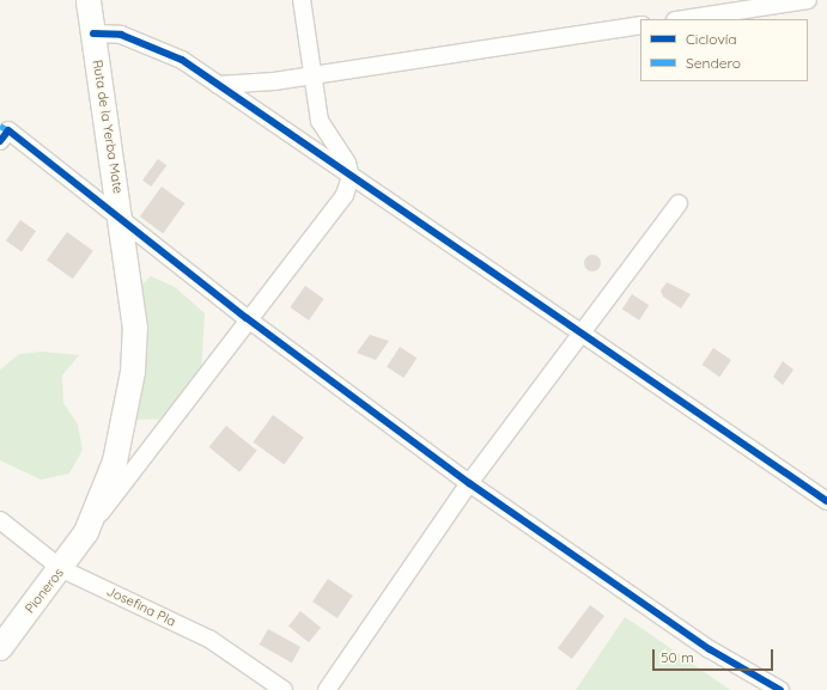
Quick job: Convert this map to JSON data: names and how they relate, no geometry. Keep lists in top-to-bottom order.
{
  "streets": {
    "main road": ["Ruta de la Yerba Mate", "Pioneros"],
    "street": ["Josefina Pla"]
  },
  "crossings": [
    ["Ruta de la Yerba Mate", "Pioneros"],
    ["Pioneros", "Josefina Pla"]
  ],
  "legend": ["Ciclovía", "Sendero"],
  "scale_bar": "50 m"
}
